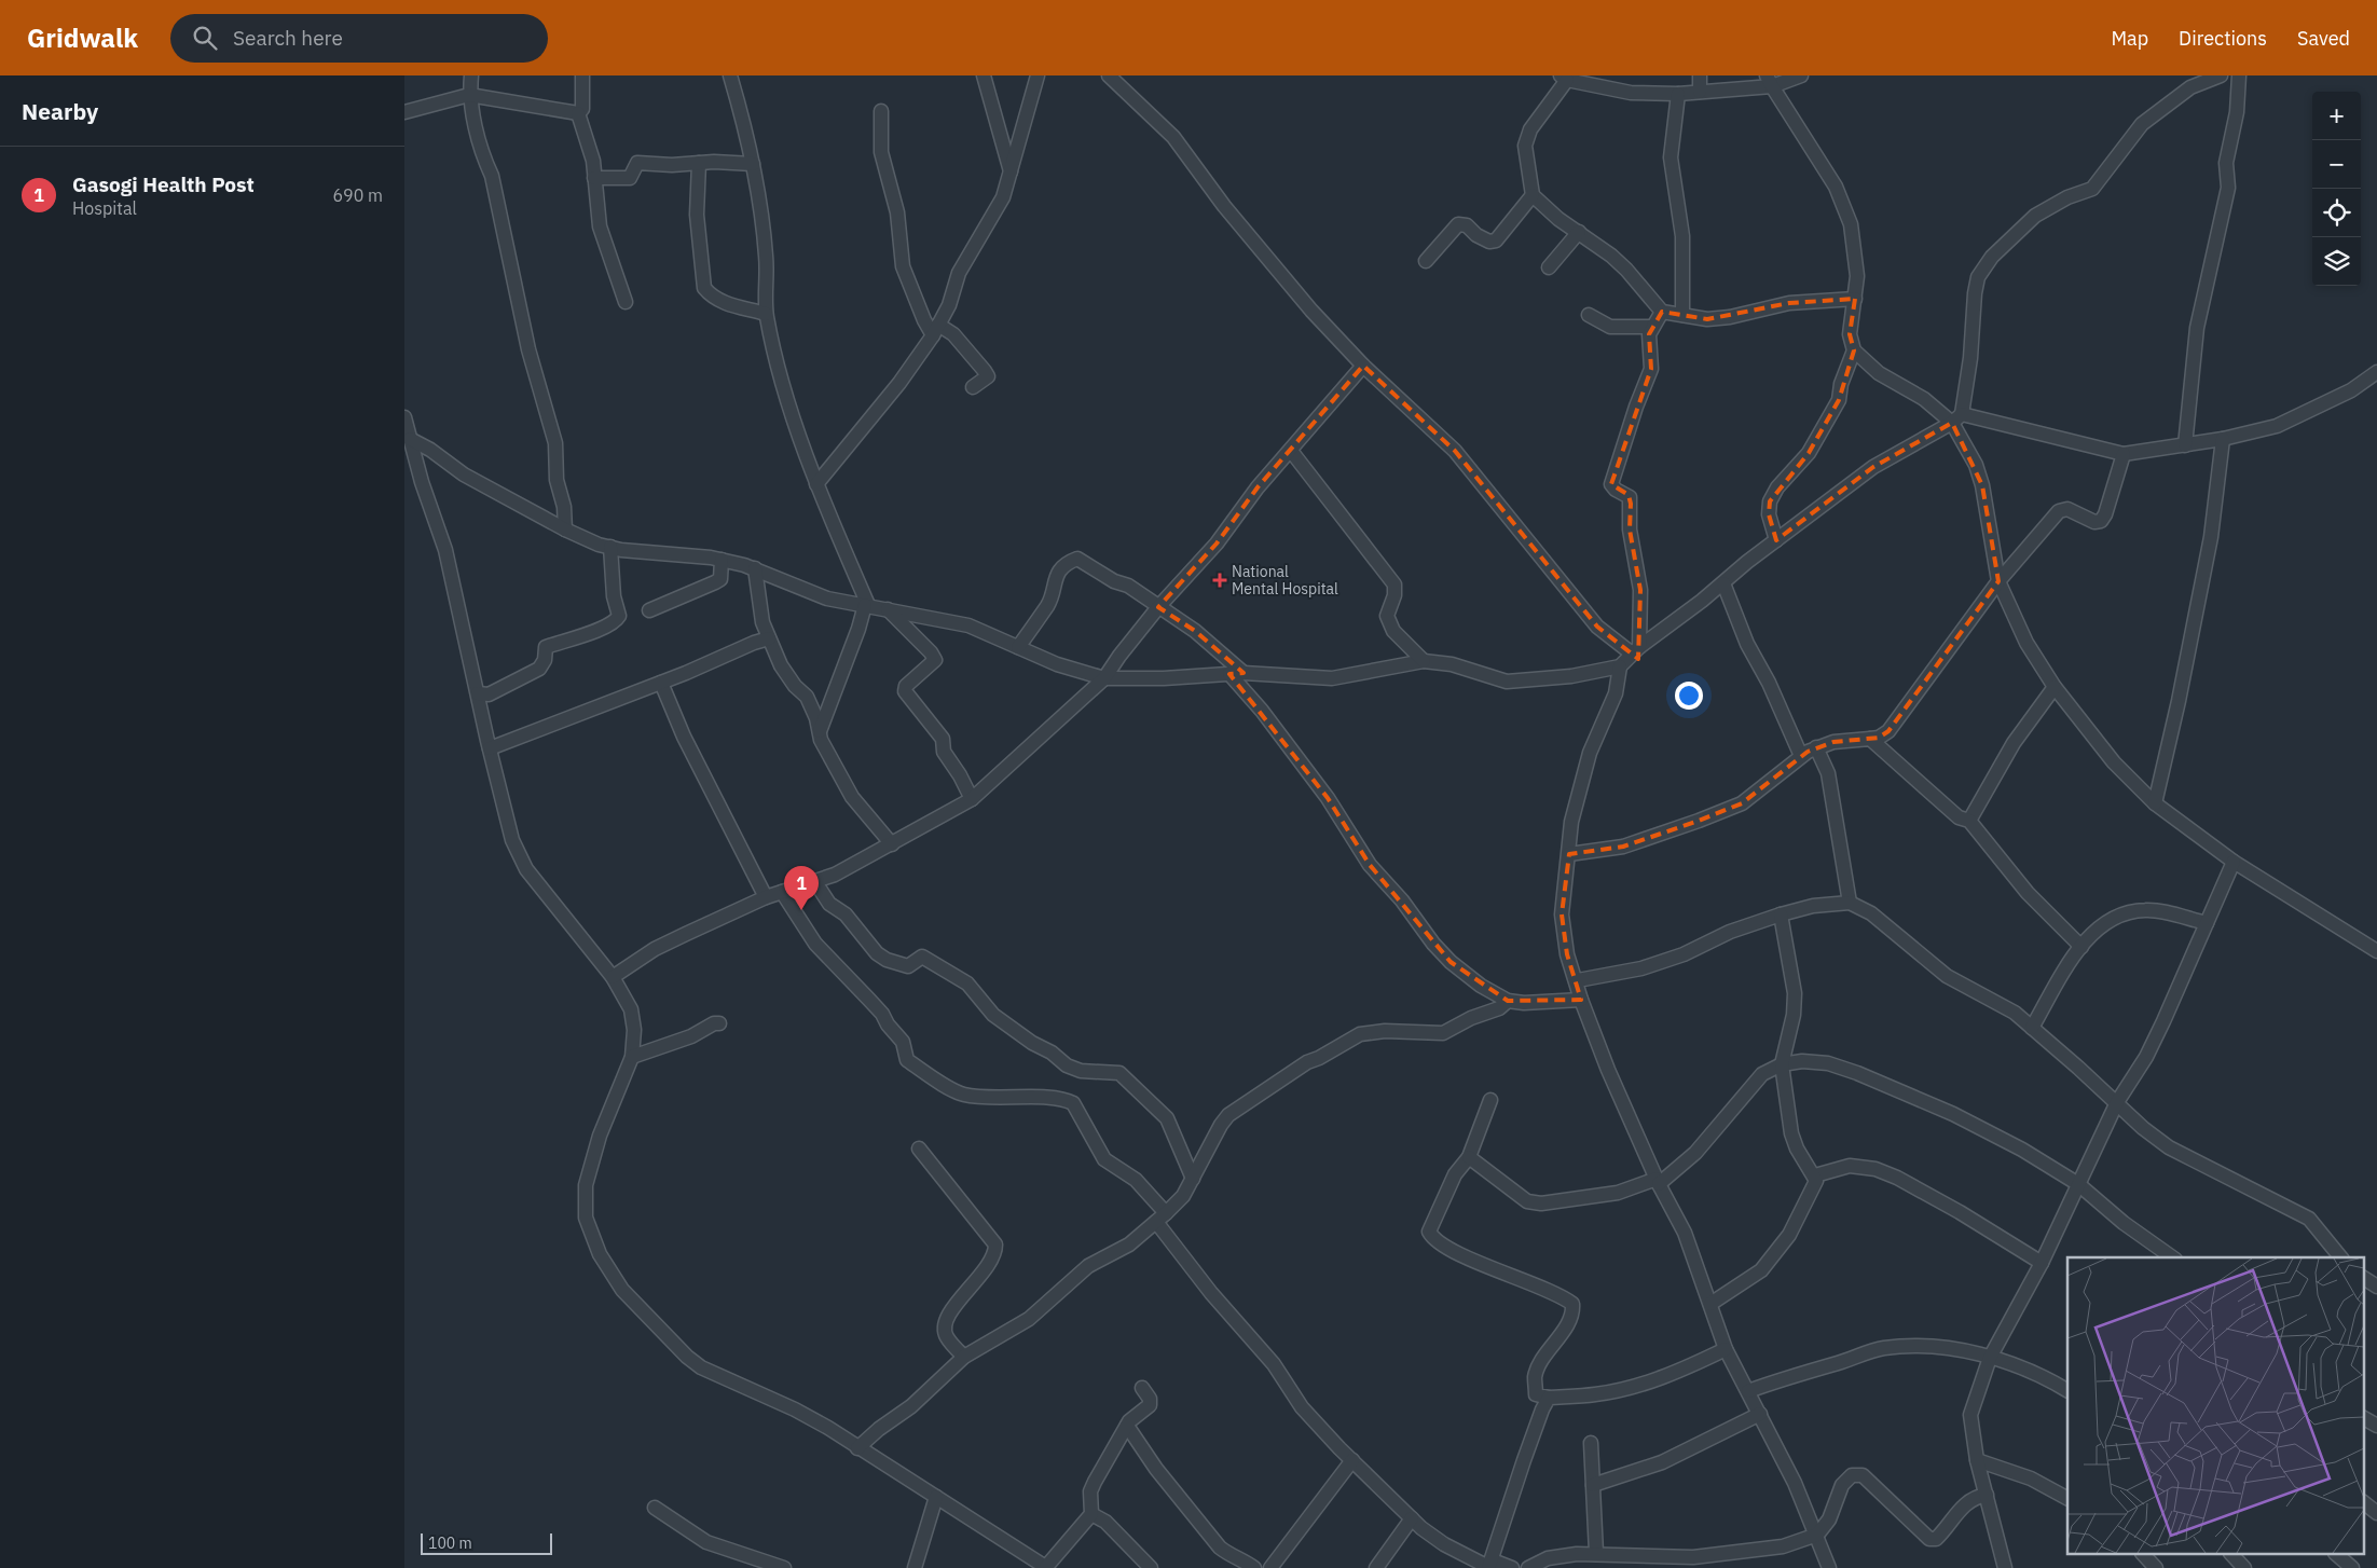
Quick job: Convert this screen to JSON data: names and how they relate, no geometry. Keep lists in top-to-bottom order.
{
  "places": {
    "health": ["National Mental Hospital"]
  },
  "scale_bar": "100 m",
  "page": {
    "header": "Gridwalk",
    "search": "Search here",
    "nav": ["Map", "Directions", "Saved"],
    "heading": "Nearby",
    "map_buttons": ["+", "−"],
    "list": [
      {
        "mark": "1",
        "name": "Gasogi Health Post",
        "note": "Hospital",
        "value": "690 m"
      }
    ],
    "pins": "1",
    "scale": "100 m"
  }
}
